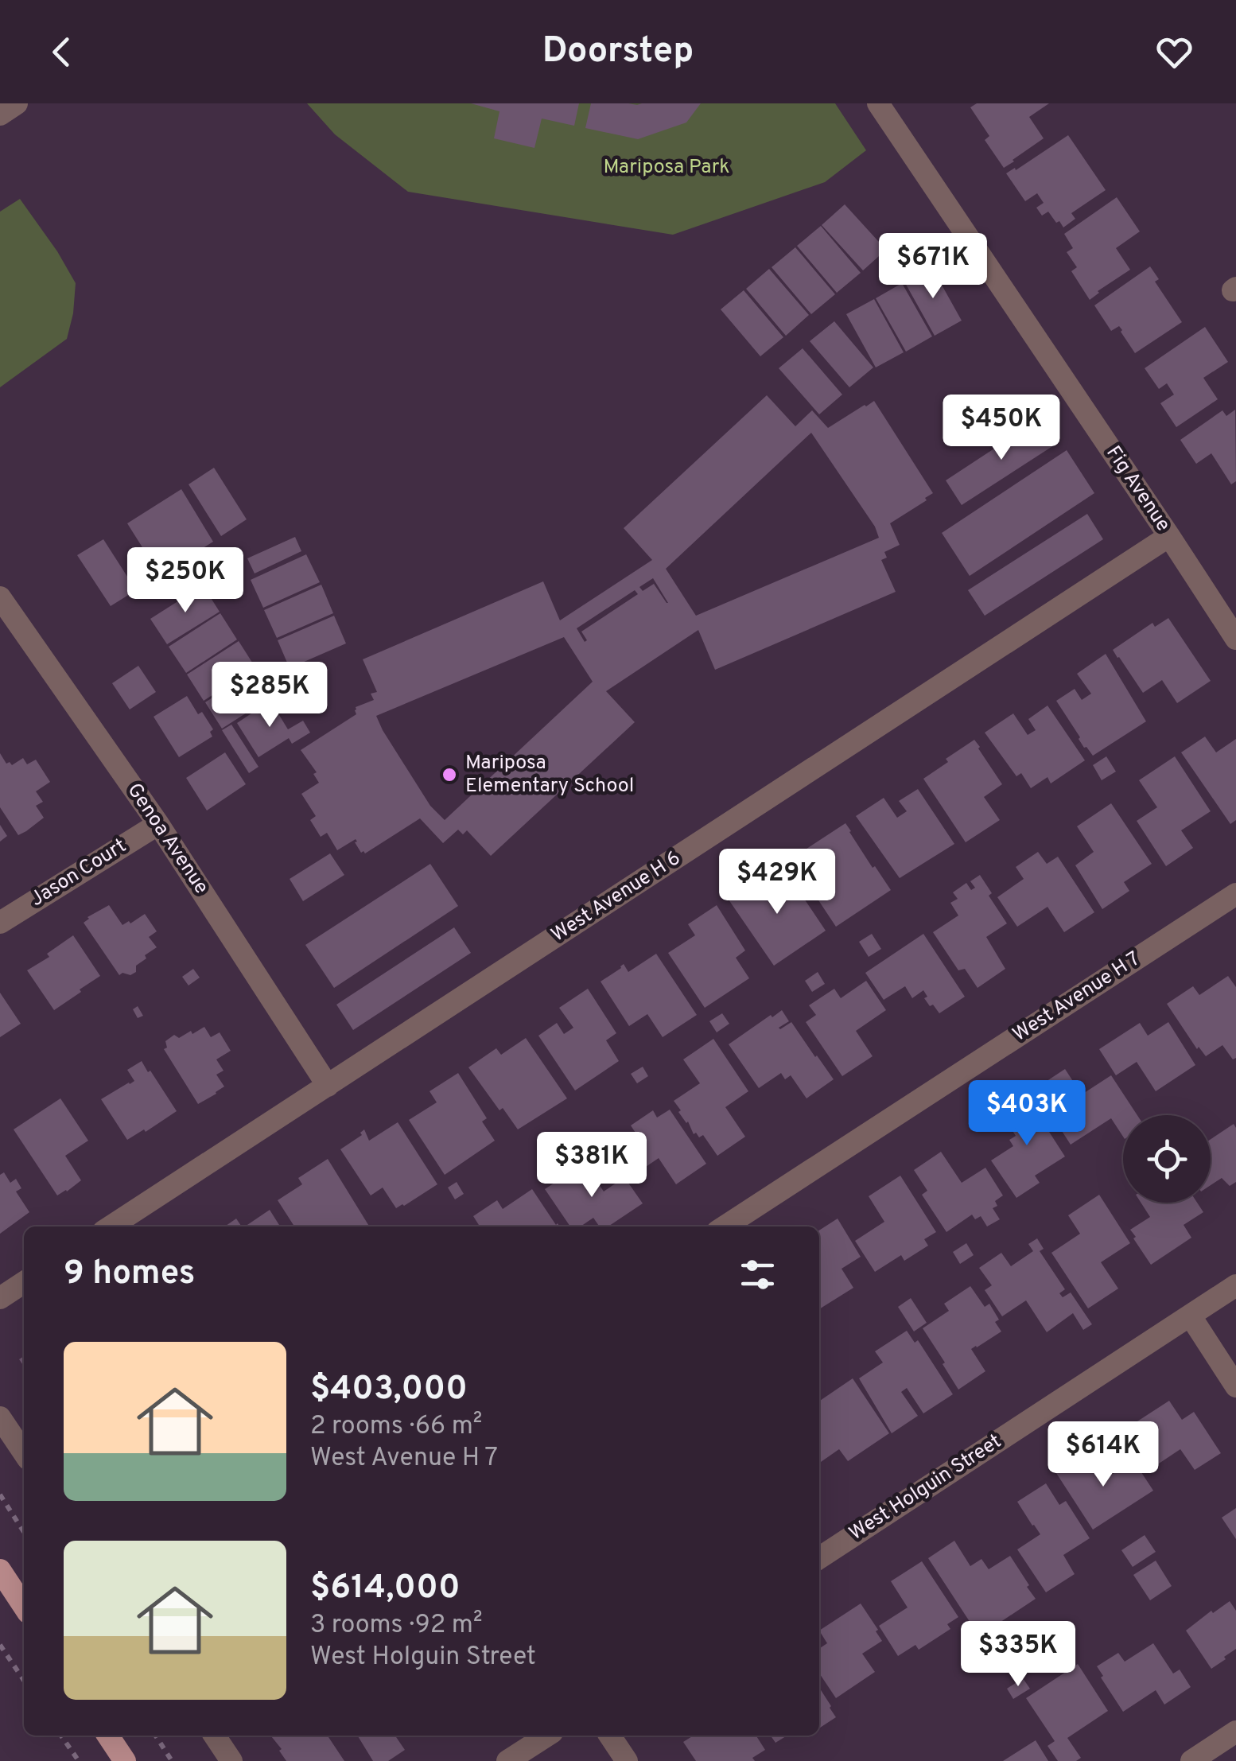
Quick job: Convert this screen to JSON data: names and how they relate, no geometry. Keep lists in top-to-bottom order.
{
  "streets": {
    "street": [
      "Fig Avenue",
      "Genoa Avenue",
      "Jason Court",
      "West Avenue H 6",
      "West Avenue H 7",
      "West Holguin Street"
    ]
  },
  "crossings": [
    ["Fig Avenue", "West Avenue H 6"],
    ["Genoa Avenue", "Jason Court"],
    ["Genoa Avenue", "West Avenue H 6"]
  ],
  "parks": ["Mariposa Park"],
  "places": ["Mariposa Elementary School"],
  "page": {
    "header": "Doorstep",
    "price": [
      "$671K",
      "$450K",
      "$250K",
      "$285K",
      "$429K",
      "$403K",
      "$381K",
      "$614K",
      "$335K"
    ],
    "heading": "9 homes",
    "list": [
      {
        "name": "$403,000",
        "note": "2 rooms · 66 m² · West Avenue H 7"
      },
      {
        "name": "$614,000",
        "note": "3 rooms · 92 m² · West Holguin Street"
      }
    ]
  }
}
